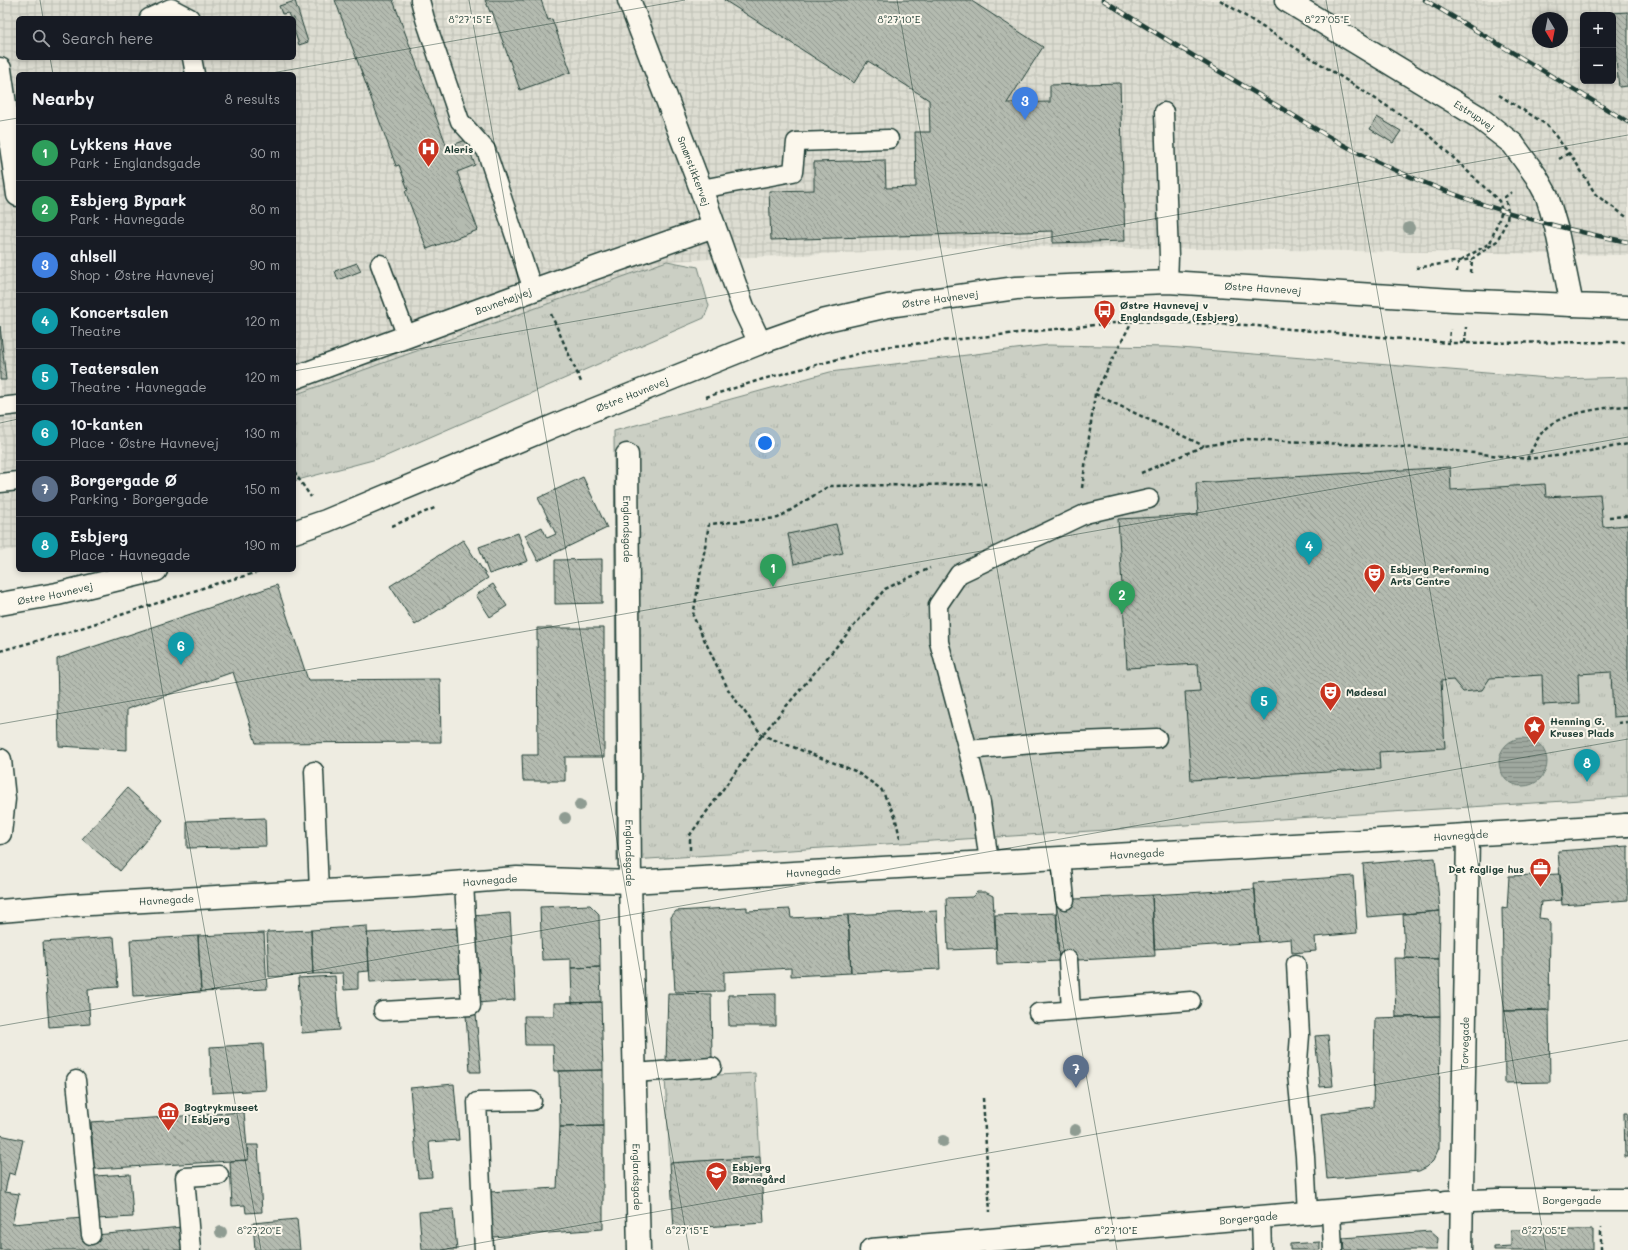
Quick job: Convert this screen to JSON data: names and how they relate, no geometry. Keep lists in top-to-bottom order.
{
  "streets": {
    "street": [
      "Estrupvej",
      "Smørstikkervej",
      "Østre Havnevej",
      "Bavnehøjvej",
      "Englandsgade",
      "Havnegade",
      "Torvegade",
      "Borgergade"
    ]
  },
  "crossings": [
    ["Estrupvej", "Østre Havnevej"],
    ["Smørstikkervej", "Østre Havnevej"],
    ["Smørstikkervej", "Bavnehøjvej"],
    ["Englandsgade", "Havnegade"],
    ["Havnegade", "Torvegade"],
    ["Torvegade", "Borgergade"]
  ],
  "places": {
    "hospital": ["Aleris"],
    "bus stop": ["Østre Havnevej v Englandsgade (Esbjerg)"],
    "theatre": ["Esbjerg Performing Arts Centre", "Mødesal"],
    "place": ["Henning G. Kruses Plads"],
    "office": ["Det faglige hus"],
    "museum": ["Bogtrykmuseet i Esbjerg"],
    "school or university": ["Esbjerg Børnegård"]
  },
  "north": "bottom",
  "page": {
    "map_buttons": ["+", "−"],
    "search": "Search here",
    "heading": ["Nearby", "8 results"],
    "pins": [
      "3",
      "4",
      "1",
      "2",
      "6",
      "5",
      "8",
      "7"
    ],
    "list": [
      {
        "mark": "1",
        "name": "Lykkens Have",
        "note": "Park · Englandsgade",
        "value": "30 m"
      },
      {
        "mark": "2",
        "name": "Esbjerg Bypark",
        "note": "Park · Havnegade",
        "value": "80 m"
      },
      {
        "mark": "3",
        "name": "ahlsell",
        "note": "Shop · Østre Havnevej",
        "value": "90 m"
      },
      {
        "mark": "4",
        "name": "Koncertsalen",
        "note": "Theatre",
        "value": "120 m"
      },
      {
        "mark": "5",
        "name": "Teatersalen",
        "note": "Theatre · Havnegade",
        "value": "120 m"
      },
      {
        "mark": "6",
        "name": "10-kanten",
        "note": "Place · Østre Havnevej",
        "value": "130 m"
      },
      {
        "mark": "7",
        "name": "Borgergade Ø",
        "note": "Parking · Borgergade",
        "value": "150 m"
      },
      {
        "mark": "8",
        "name": "Esbjerg",
        "note": "Place · Havnegade",
        "value": "190 m"
      }
    ]
  },
  "coordinates": [
    "8°27'15\"E",
    "8°27'10\"E",
    "8°27'05\"E",
    "8°27'20\"E"
  ]
}
